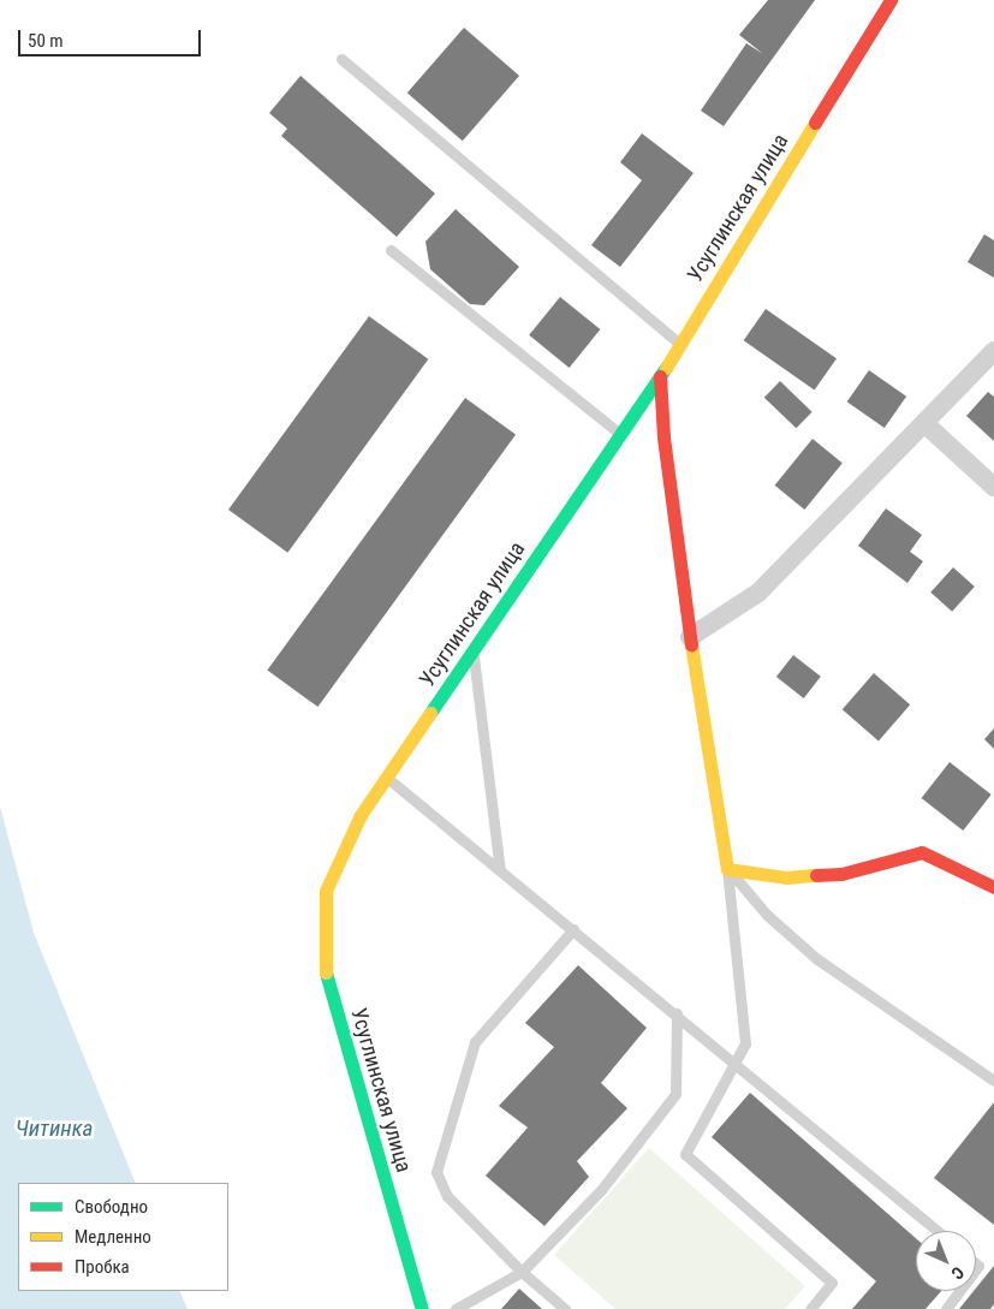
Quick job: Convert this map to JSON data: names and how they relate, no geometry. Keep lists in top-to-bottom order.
{
  "streets": {
    "street": ["Усуглинская улица"]
  },
  "water": ["Читинка"],
  "legend": ["Свободно", "Медленно", "Пробка"],
  "scale_bar": "50 m",
  "north": "bottom right"
}
